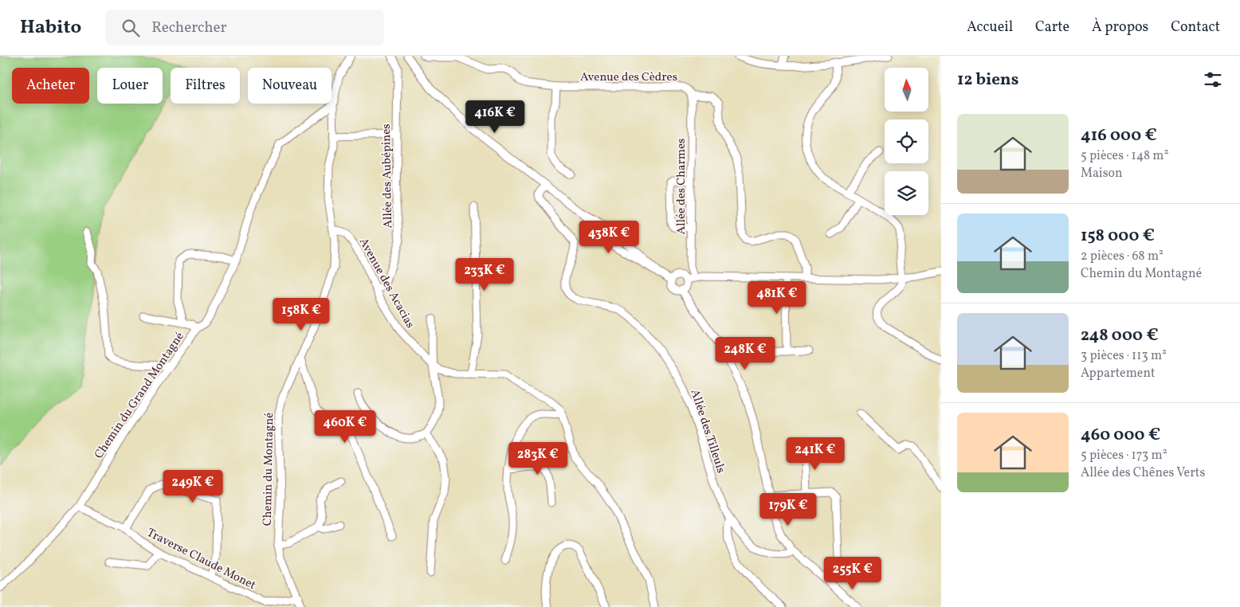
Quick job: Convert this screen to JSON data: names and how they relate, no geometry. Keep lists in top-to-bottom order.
{
  "streets": {
    "street": [
      "Avenue des Cèdres",
      "Allée des Aubépines",
      "Allée des Charmes",
      "Avenue des Acacias",
      "Chemin du Grand Montagné",
      "Allée des Tilleuls",
      "Chemin du Montagné",
      "Traverse Claude Monet"
    ]
  },
  "crossings": [
    ["Avenue des Cèdres", "Allée des Charmes"],
    ["Allée des Aubépines", "Avenue des Acacias"],
    ["Avenue des Acacias", "Chemin du Montagné"],
    ["Chemin du Grand Montagné", "Chemin du Montagné"],
    ["Chemin du Grand Montagné", "Traverse Claude Monet"],
    ["Chemin du Montagné", "Traverse Claude Monet"]
  ],
  "north": "top",
  "page": {
    "header": "Habito",
    "search": "Rechercher",
    "nav": [
      "Accueil",
      "Carte",
      "À propos",
      "Contact"
    ],
    "heading": "12 biens",
    "chip": [
      "Acheter",
      "Louer",
      "Filtres",
      "Nouveau"
    ],
    "price": [
      "416K €",
      "438K €",
      "233K €",
      "481K €",
      "158K €",
      "248K €",
      "460K €",
      "241K €",
      "283K €",
      "249K €",
      "179K €",
      "255K €"
    ],
    "list": [
      {
        "name": "416 000 €",
        "note": "5 pièces · 148 m² · Maison"
      },
      {
        "name": "158 000 €",
        "note": "2 pièces · 68 m² · Chemin du Montagné"
      },
      {
        "name": "248 000 €",
        "note": "3 pièces · 113 m² · Appartement"
      },
      {
        "name": "460 000 €",
        "note": "5 pièces · 173 m² · Allée des Chênes Verts"
      }
    ]
  }
}
